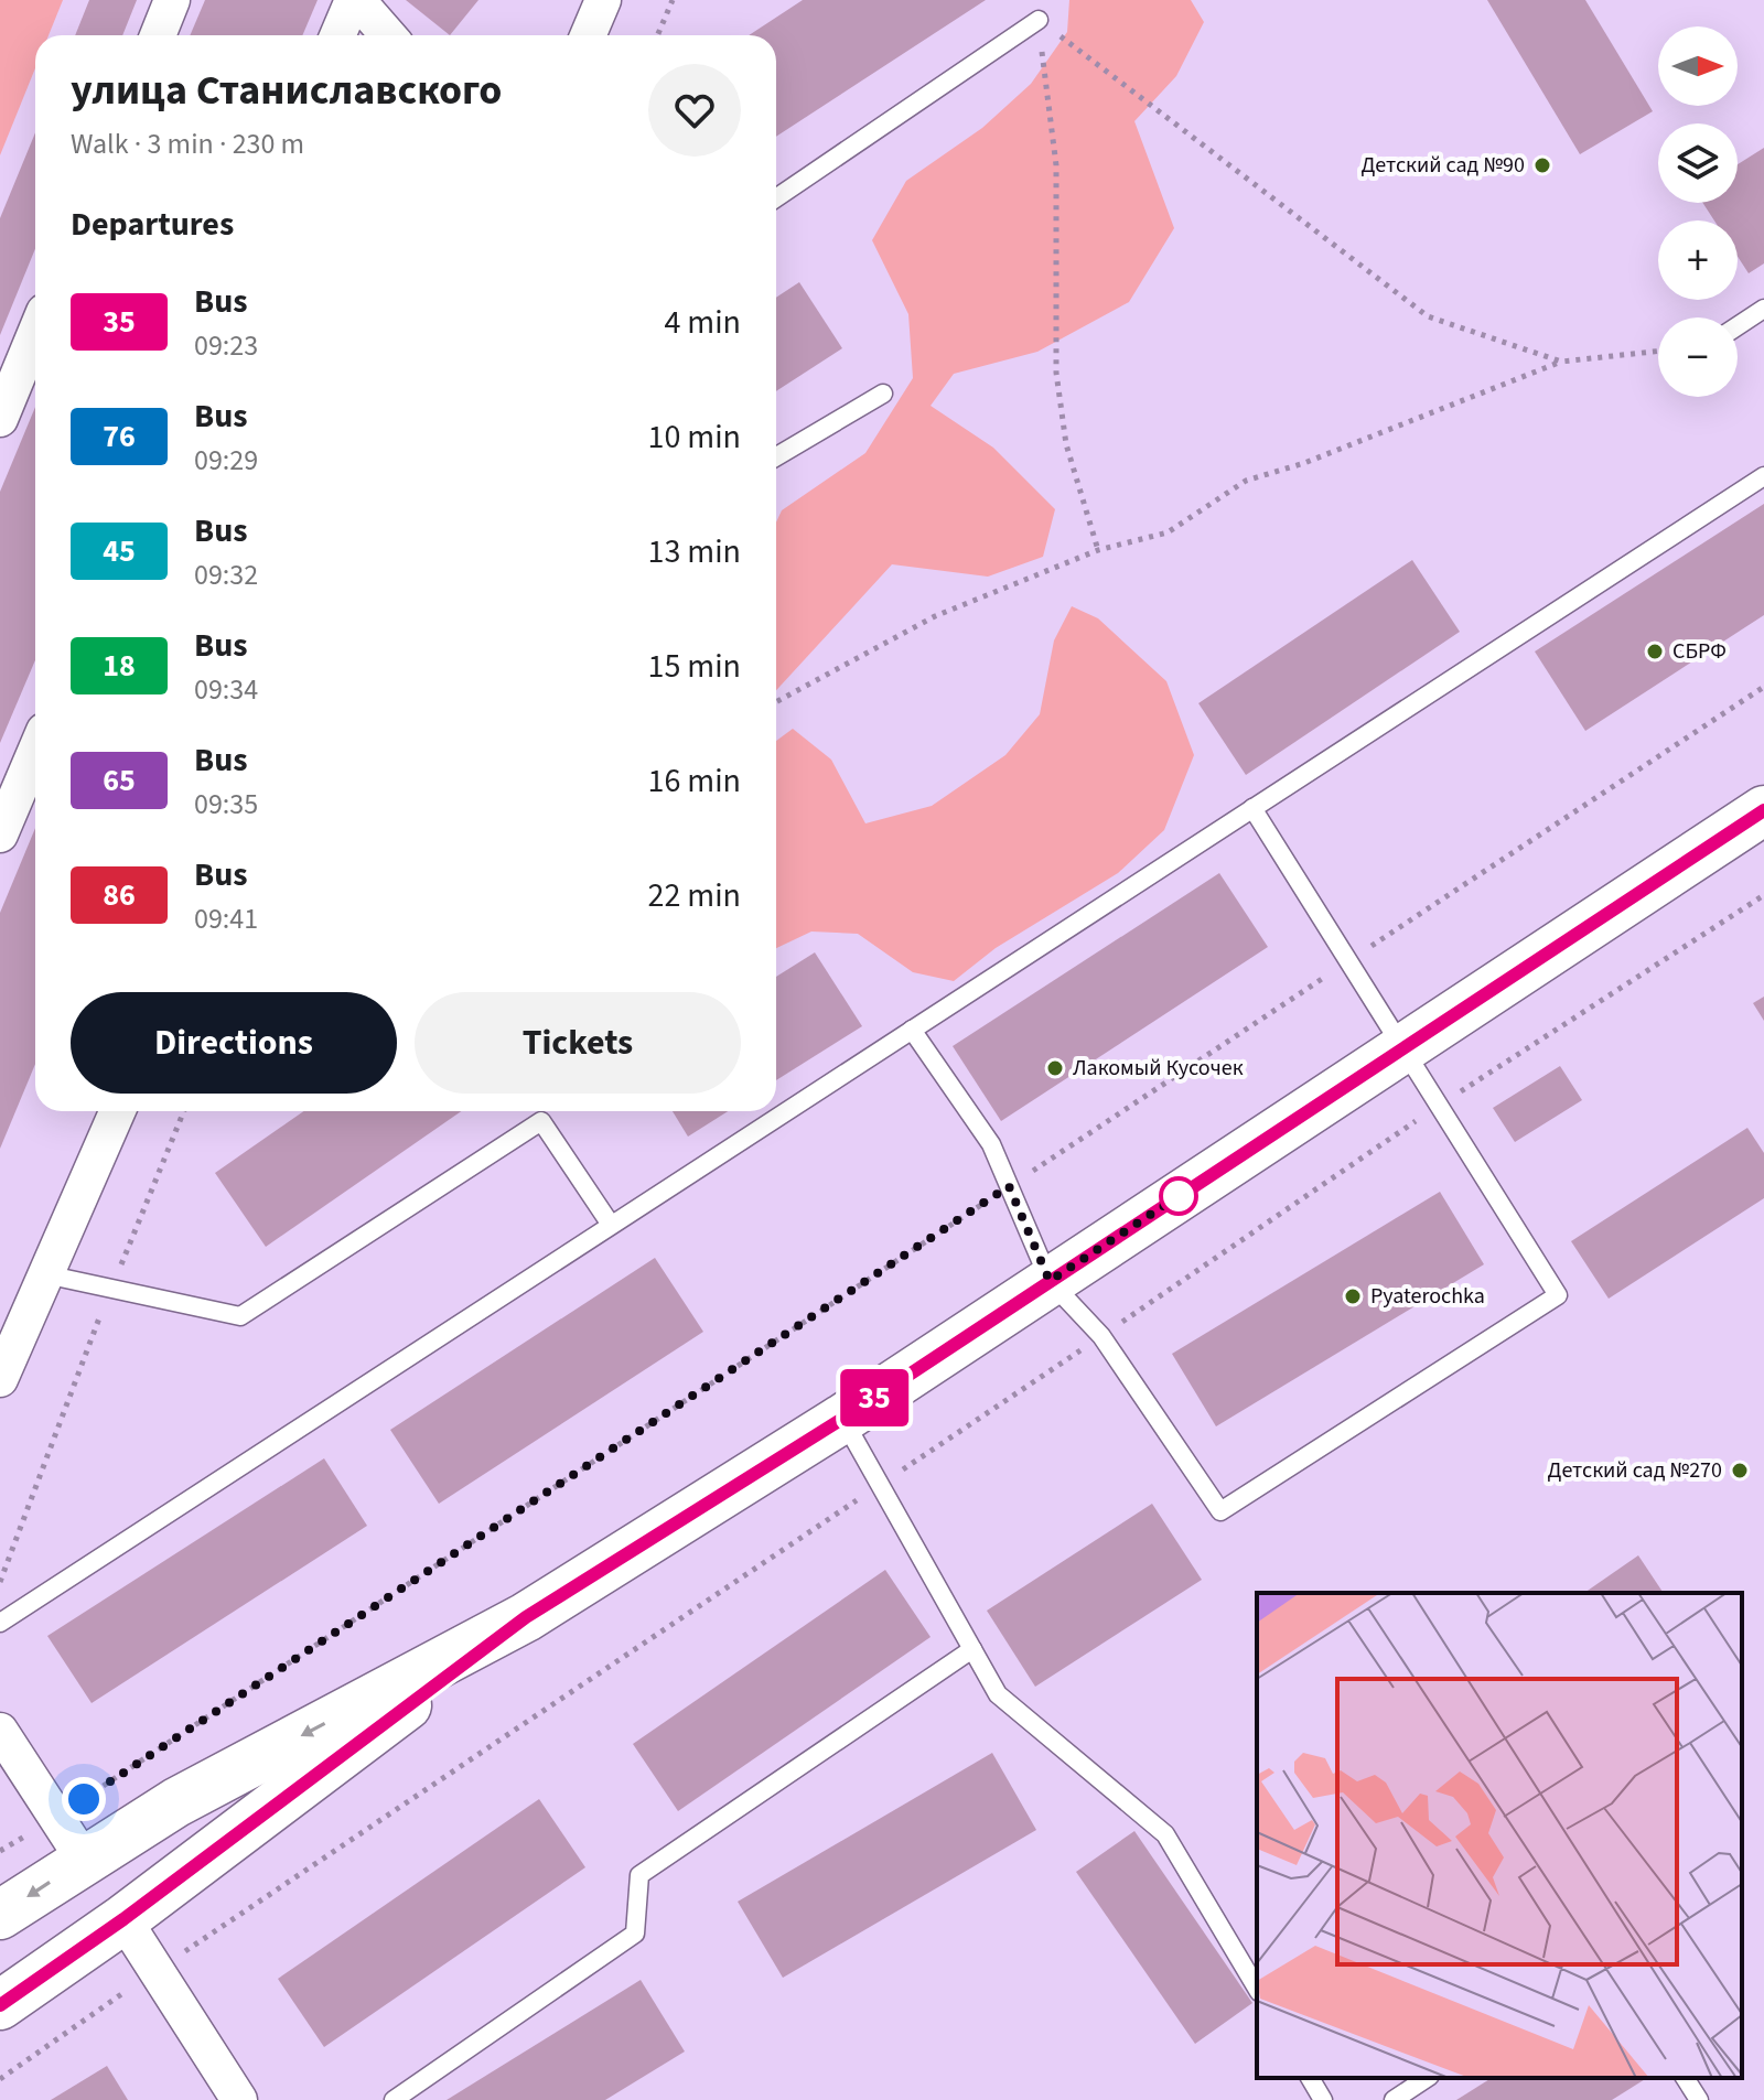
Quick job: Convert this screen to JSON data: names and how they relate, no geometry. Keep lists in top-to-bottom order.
{
  "places": [
    "Детский сад №90",
    "СБРФ",
    "Лакомый Кусочек",
    "Pyaterochka",
    "Детский сад №270"
  ],
  "lines": ["bus line 35"],
  "north": "right",
  "page": {
    "on_map": "35",
    "map_buttons": ["+", "−"],
    "heading": [
      ["улица Станиславского", "Walk · 3 min · 230 m"],
      "Departures"
    ],
    "list": [
      {
        "mark": "35",
        "name": "Bus",
        "note": "09:23",
        "value": "4 min"
      },
      {
        "mark": "76",
        "name": "Bus",
        "note": "09:29",
        "value": "10 min"
      },
      {
        "mark": "45",
        "name": "Bus",
        "note": "09:32",
        "value": "13 min"
      },
      {
        "mark": "18",
        "name": "Bus",
        "note": "09:34",
        "value": "15 min"
      },
      {
        "mark": "65",
        "name": "Bus",
        "note": "09:35",
        "value": "16 min"
      },
      {
        "mark": "86",
        "name": "Bus",
        "note": "09:41",
        "value": "22 min"
      }
    ],
    "buttons": ["Directions", "Tickets"]
  }
}
